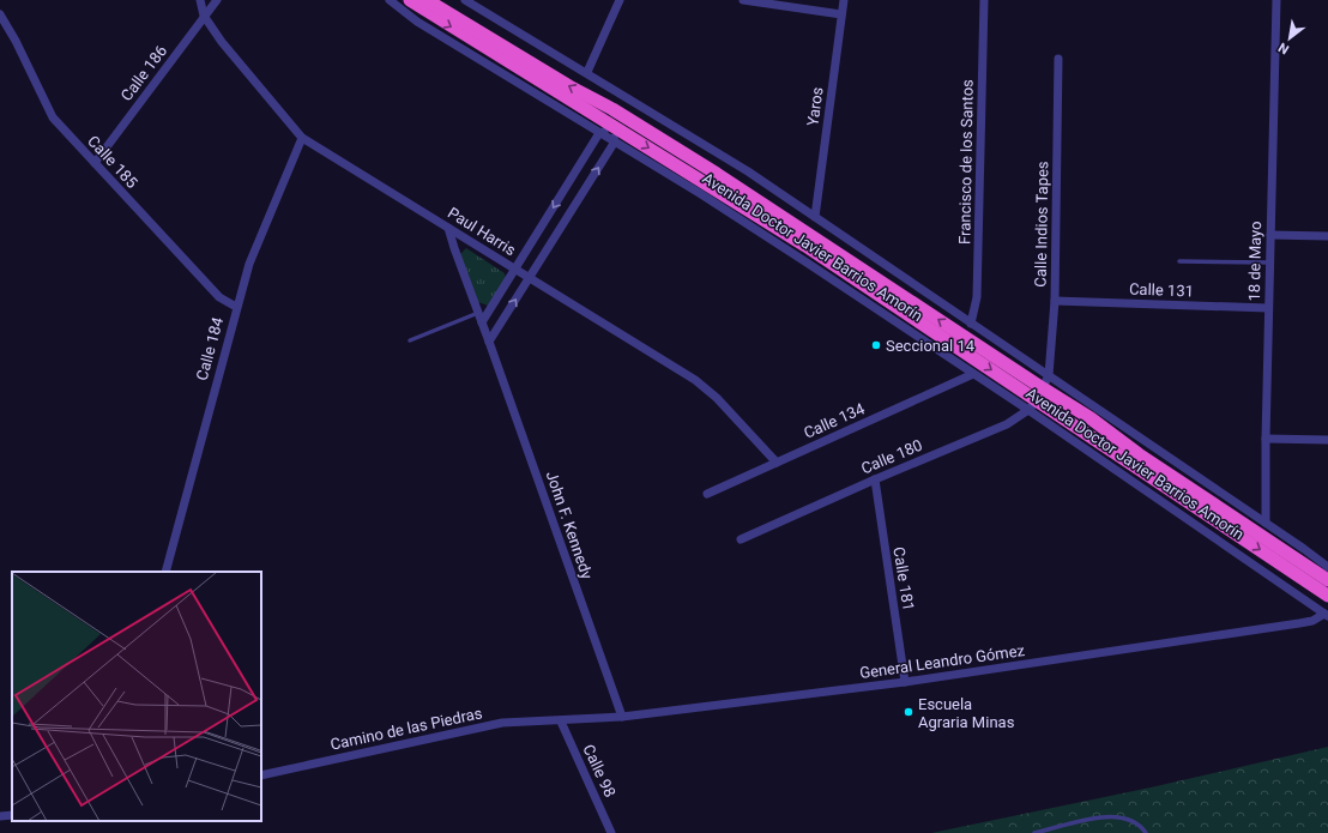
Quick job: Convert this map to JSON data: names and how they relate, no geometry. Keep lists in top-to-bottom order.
{
  "streets": {
    "highway": ["Avenida Doctor Javier Barrios Amorín"],
    "street": [
      "Calle 186",
      "Yaros",
      "Calle 185",
      "Francisco de los Santos",
      "Calle Indios Tapes",
      "Paul Harris",
      "18 de Mayo",
      "Calle 131",
      "Calle 184",
      "Calle 134",
      "Calle 180",
      "John F. Kennedy",
      "Calle 181",
      "General Leandro Gómez",
      "Camino de las Piedras",
      "Calle 98"
    ]
  },
  "crossings": [
    ["Calle 186", "Calle 185"],
    ["Calle 186", "Paul Harris"],
    ["Yaros", "Avenida Doctor Javier Barrios Amorín"],
    ["Calle 185", "Calle 184"],
    ["Francisco de los Santos", "Avenida Doctor Javier Barrios Amorín"],
    ["Calle Indios Tapes", "Avenida Doctor Javier Barrios Amorín"],
    ["Calle Indios Tapes", "Calle 131"],
    ["Calle Indios Tapes", "Calle 180"],
    ["Paul Harris", "Calle 184"],
    ["Paul Harris", "Calle 134"],
    ["Paul Harris", "John F. Kennedy"],
    ["Avenida Doctor Javier Barrios Amorín", "18 de Mayo"],
    ["Avenida Doctor Javier Barrios Amorín", "Calle 134"],
    ["Avenida Doctor Javier Barrios Amorín", "Calle 180"],
    ["Avenida Doctor Javier Barrios Amorín", "General Leandro Gómez"],
    ["18 de Mayo", "Calle 131"],
    ["Calle 180", "Calle 181"],
    ["John F. Kennedy", "General Leandro Gómez"],
    ["Calle 181", "General Leandro Gómez"],
    ["General Leandro Gómez", "Camino de las Piedras"],
    ["General Leandro Gómez", "Calle 98"],
    ["Camino de las Piedras", "Calle 98"]
  ],
  "places": ["Seccional 14", "Escuela Agraria Minas"],
  "north": "bottom left"
}
